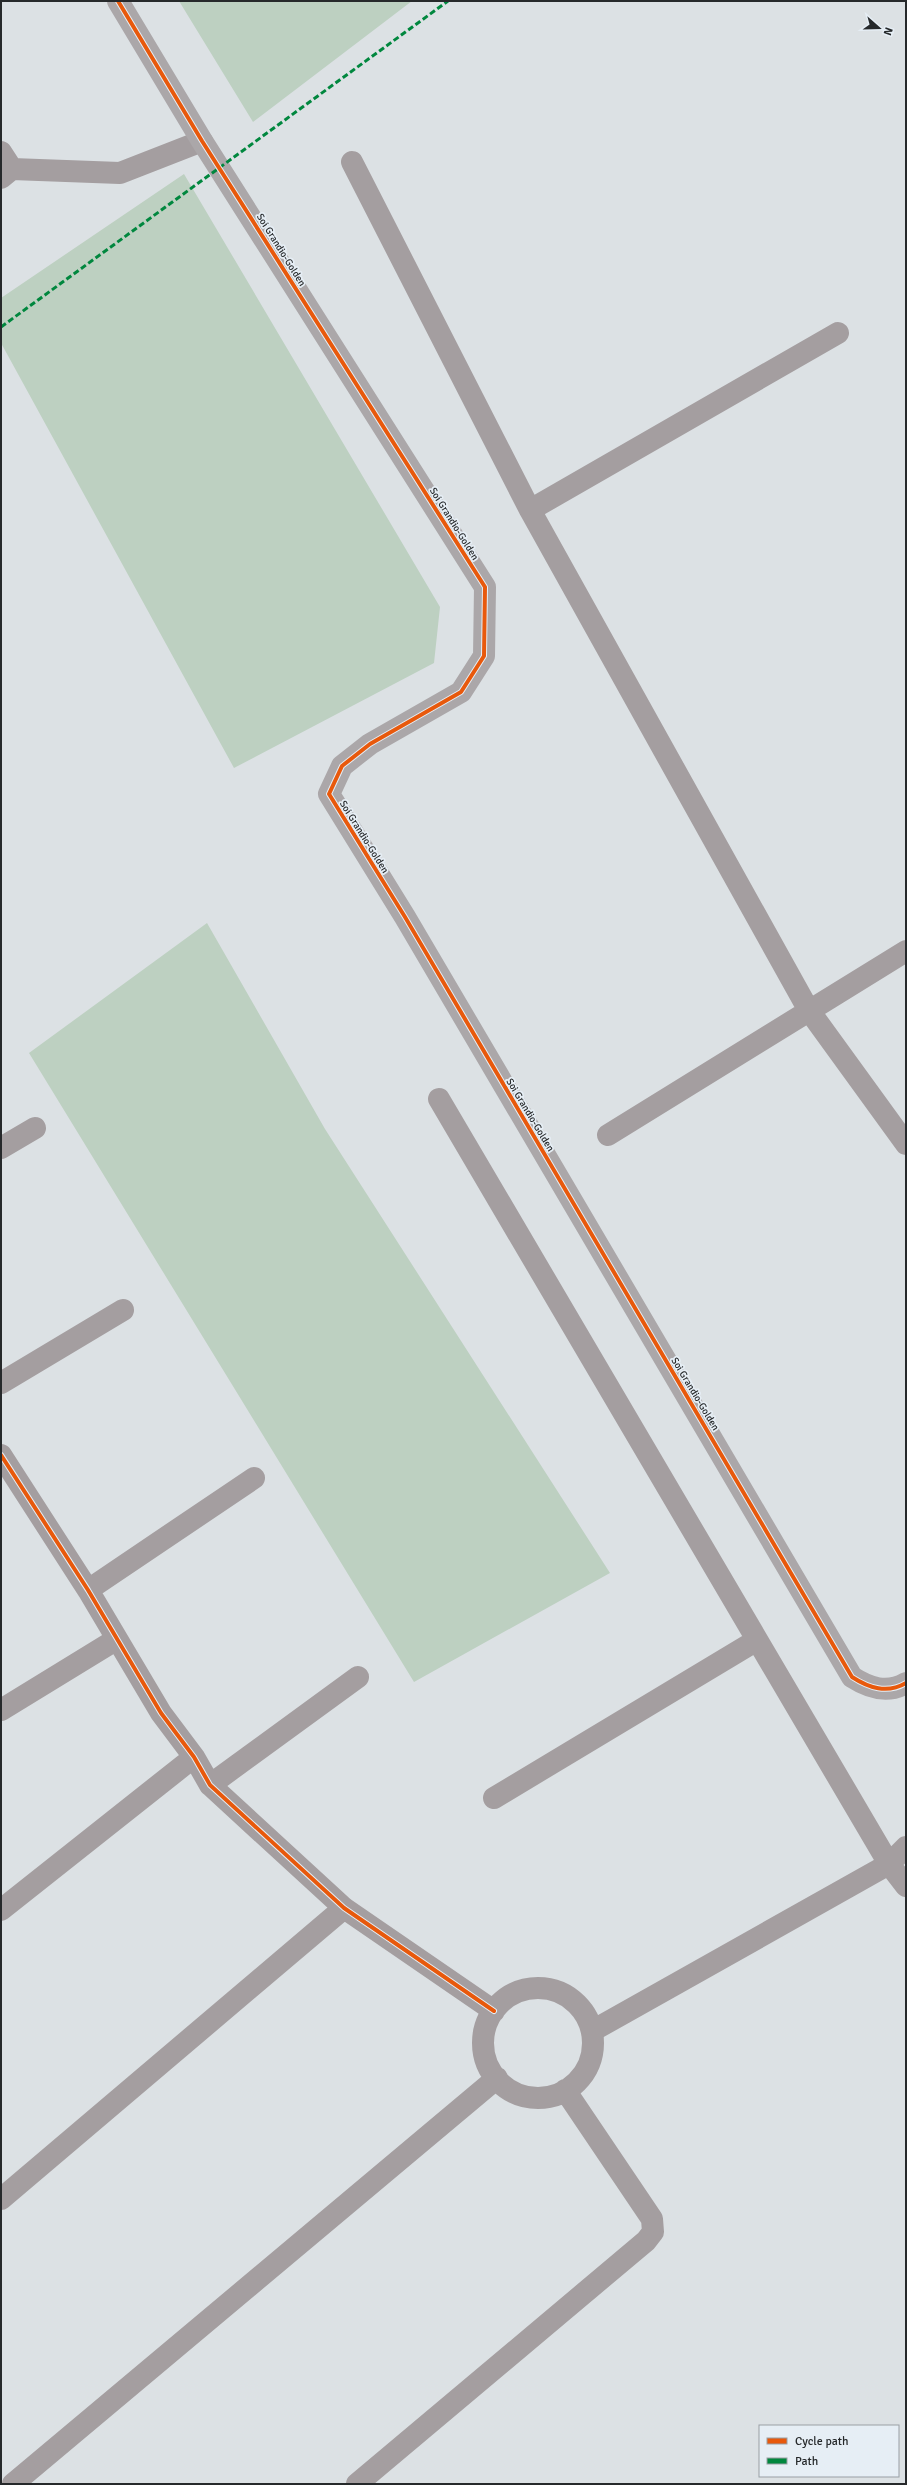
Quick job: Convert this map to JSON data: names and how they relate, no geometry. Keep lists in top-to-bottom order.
{
  "streets": {
    "street": ["Soi Grandio-Golden"]
  },
  "legend": ["Cycle path", "Path"],
  "north": "right"
}
